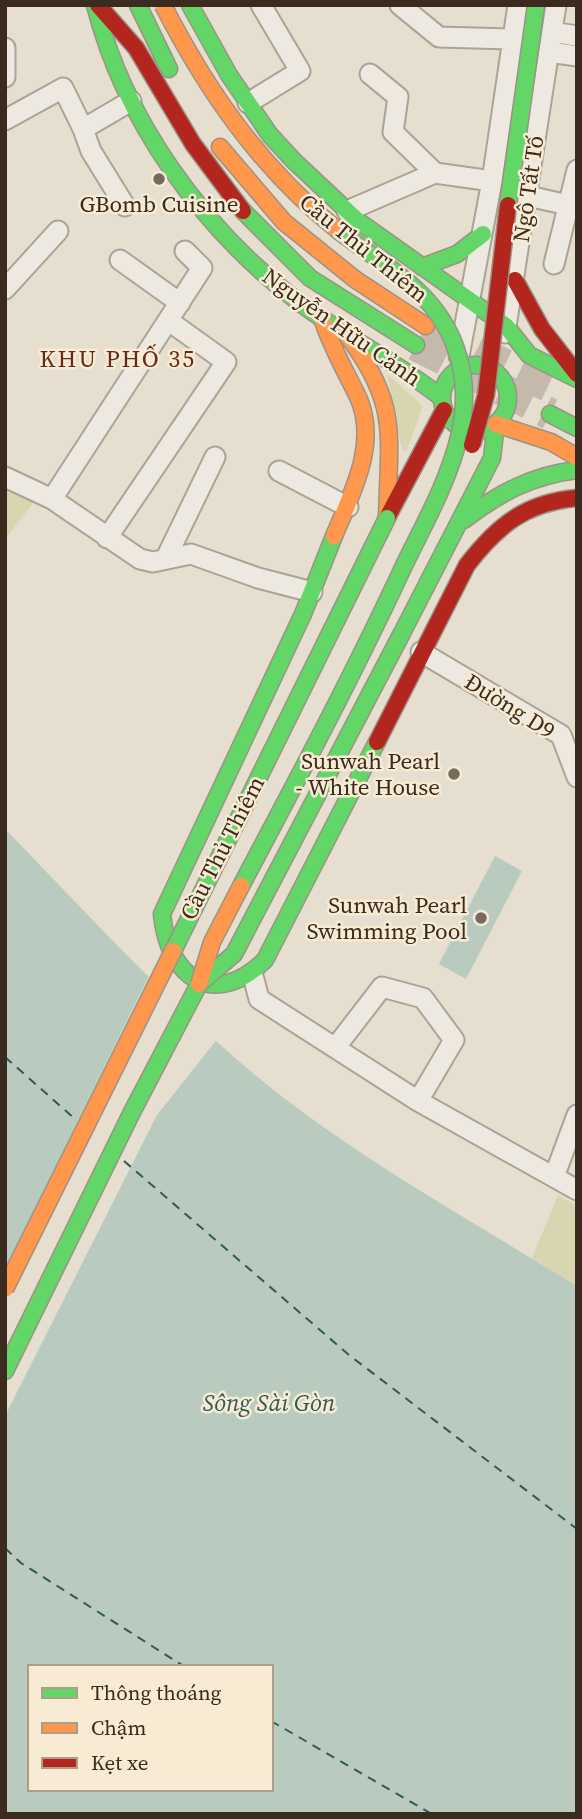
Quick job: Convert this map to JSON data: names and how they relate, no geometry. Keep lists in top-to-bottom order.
{
  "streets": {
    "main road": ["Cầu Thủ Thiêm", "Nguyễn Hữu Cảnh"],
    "street": ["Ngô Tất Tố", "Đường D9"]
  },
  "crossings": [
    ["Ngô Tất Tố", "Cầu Thủ Thiêm"],
    ["Ngô Tất Tố", "Nguyễn Hữu Cảnh"],
    ["Cầu Thủ Thiêm", "Nguyễn Hữu Cảnh"]
  ],
  "districts": ["KHU PHỐ 35"],
  "water": ["Sông Sài Gòn"],
  "places": ["GBomb Cuisine", "Sunwah Pearl - White House", "Sunwah Pearl Swimming Pool"],
  "legend": ["Thông thoáng", "Chậm", "Kẹt xe"]
}
